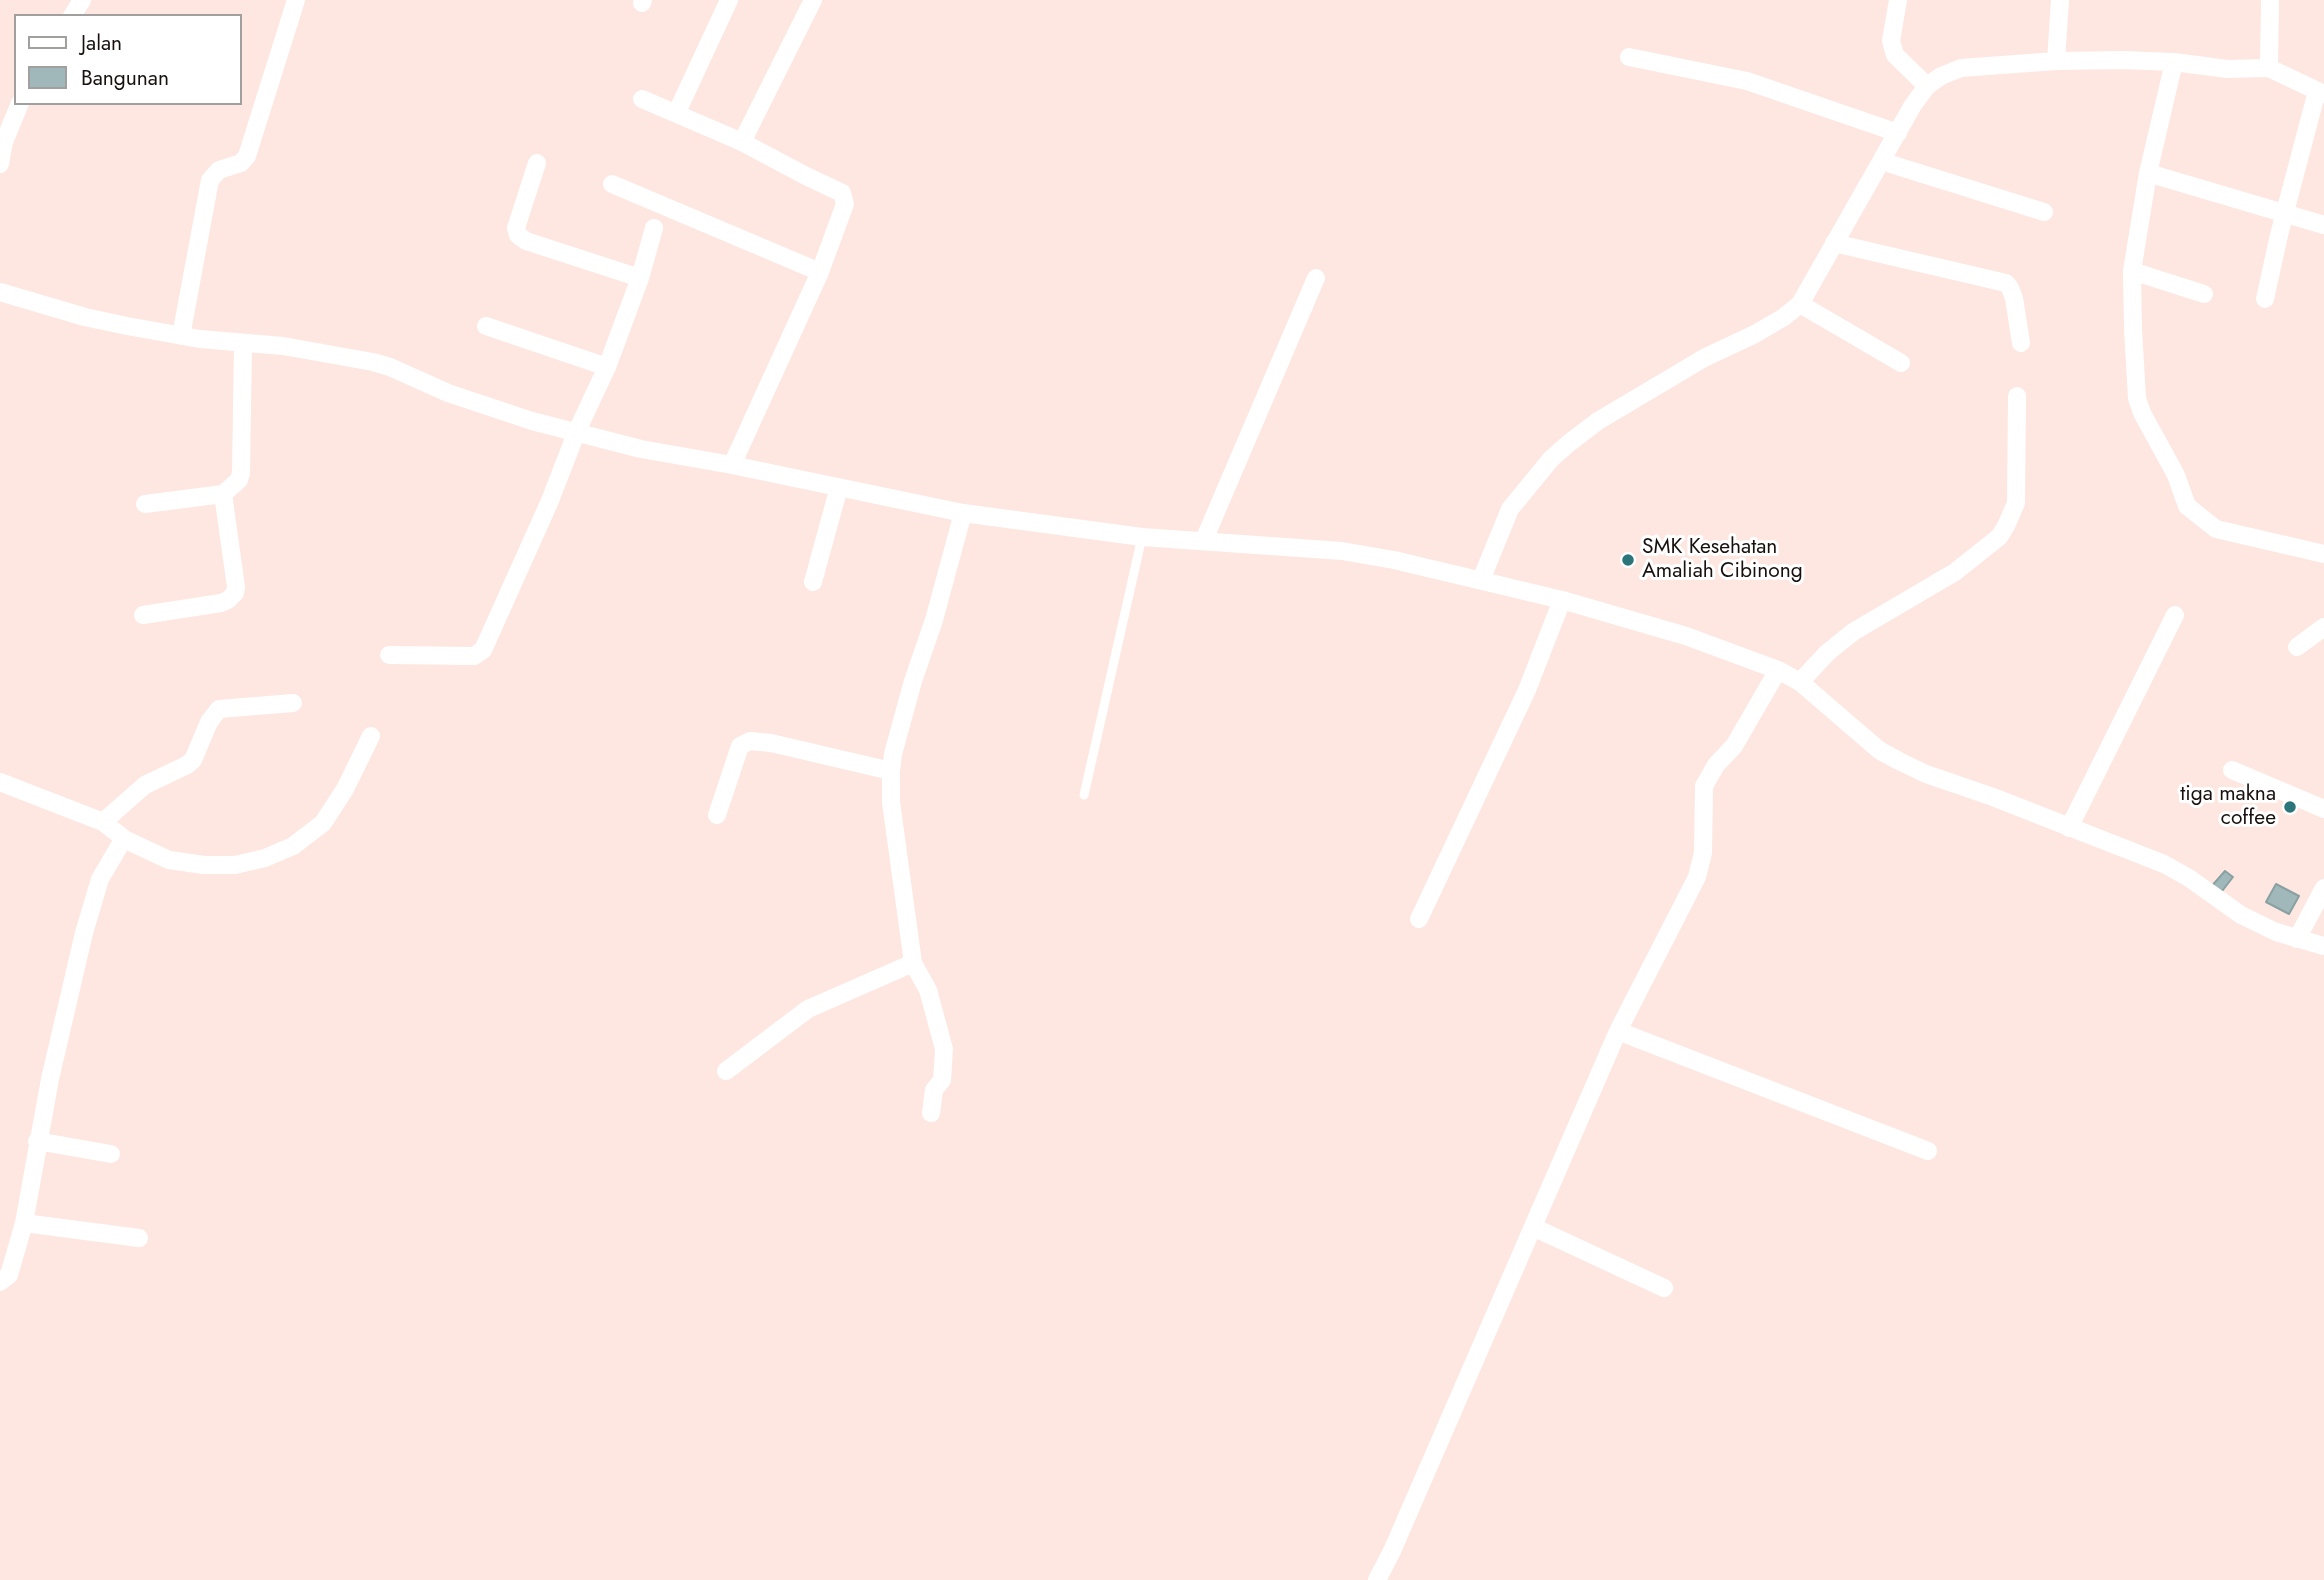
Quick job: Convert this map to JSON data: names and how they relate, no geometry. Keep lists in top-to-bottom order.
{
  "places": ["SMK Kesehatan Amaliah Cibinong", "tiga makna coffee"],
  "legend": ["Jalan", "Bangunan"]
}
